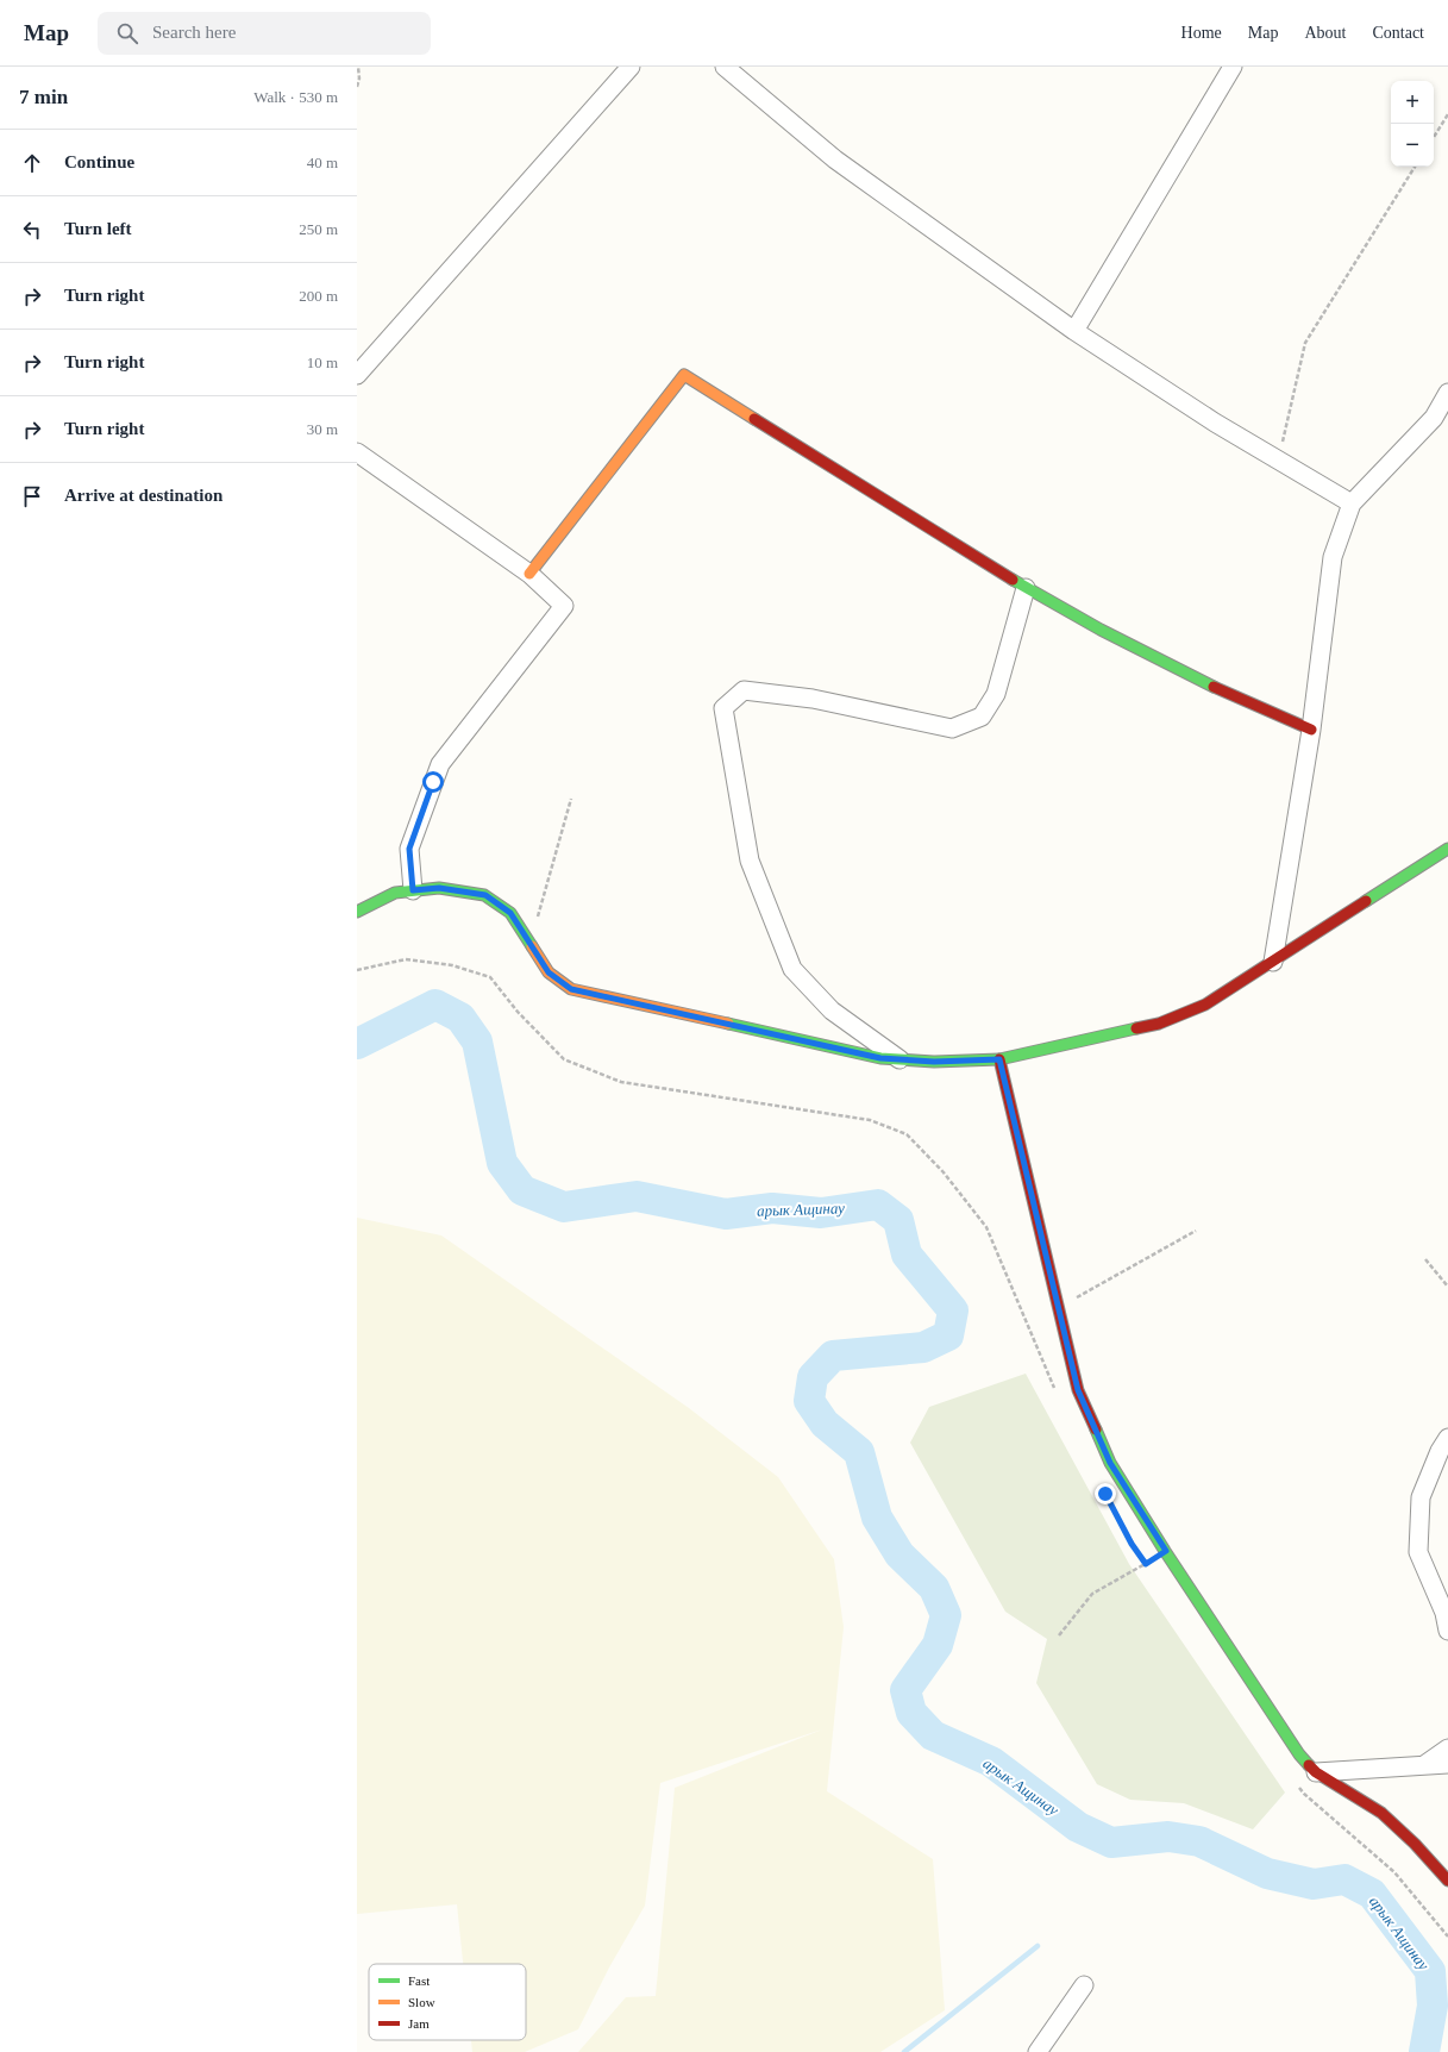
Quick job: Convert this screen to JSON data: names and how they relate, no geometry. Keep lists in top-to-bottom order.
{
  "water": ["арык Ащинау"],
  "legend": ["Fast", "Slow", "Jam"],
  "page": {
    "header": "Map",
    "search": "Search here",
    "nav": [
      "Home",
      "Map",
      "About",
      "Contact"
    ],
    "heading": ["7 min", "Walk · 530 m"],
    "map_buttons": ["+", "−"],
    "list": [
      ["Continue", "40 m"],
      ["Turn left", "250 m"],
      ["Turn right", "200 m"],
      ["Turn right", "10 m"],
      ["Turn right", "30 m"],
      "Arrive at destination"
    ]
  }
}
